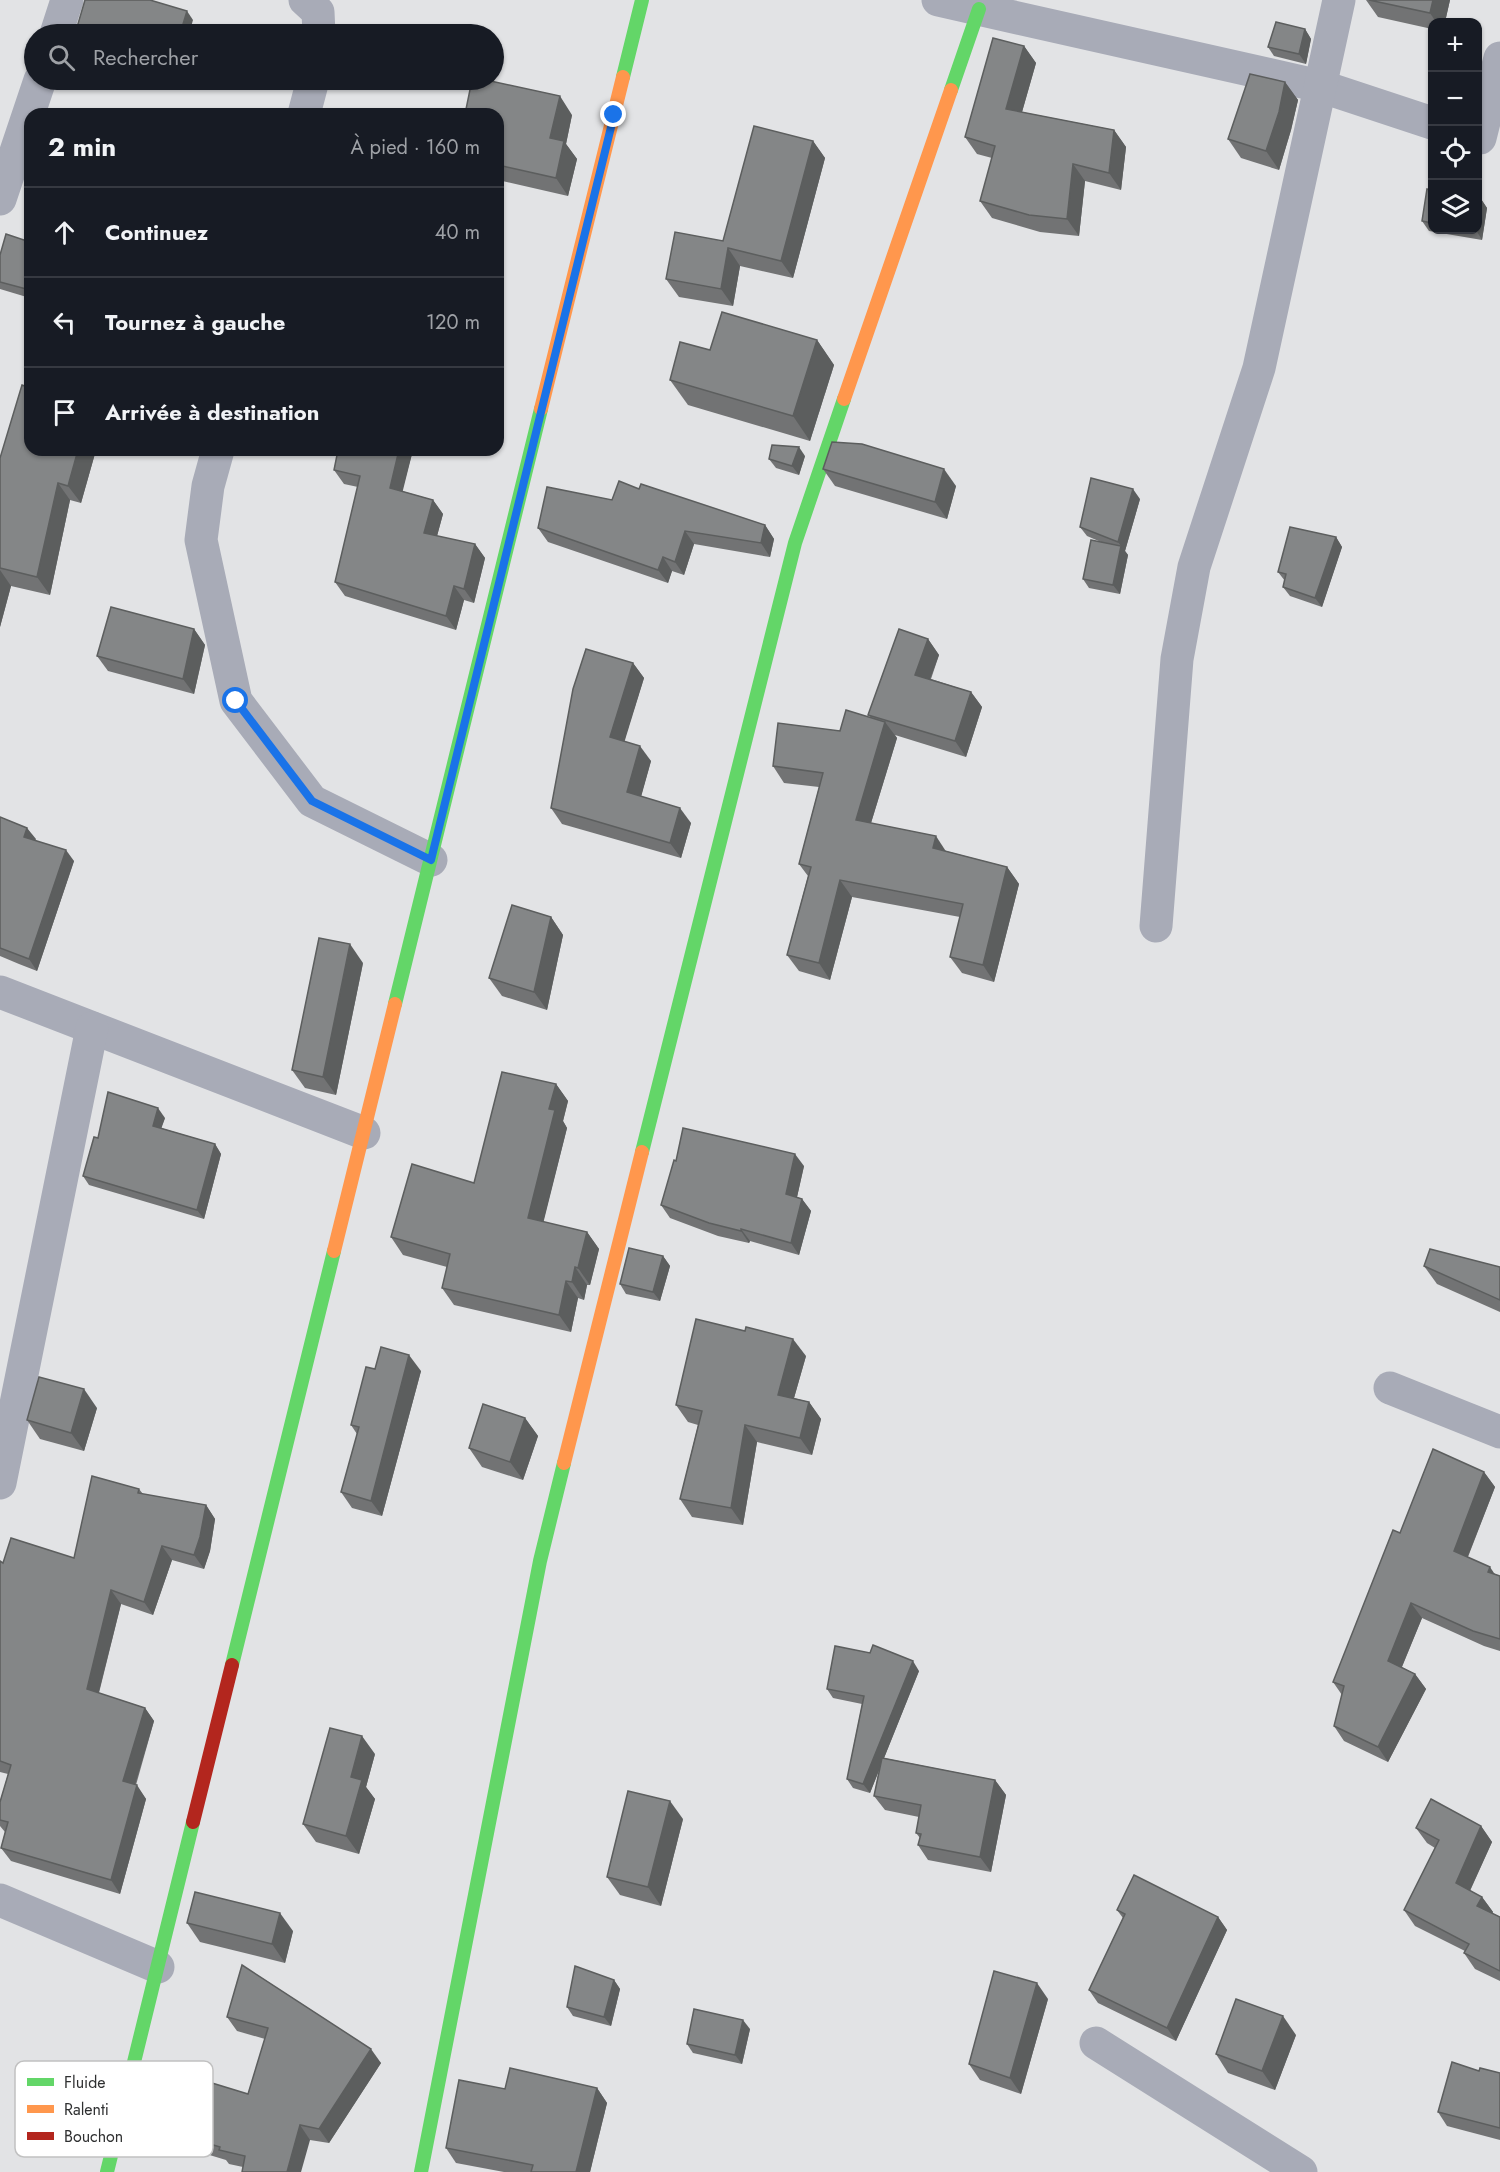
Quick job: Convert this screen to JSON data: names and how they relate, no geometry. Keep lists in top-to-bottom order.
{
  "legend": ["Fluide", "Ralenti", "Bouchon"],
  "page": {
    "map_buttons": ["+", "−"],
    "search": "Rechercher",
    "heading": ["2 min", "À pied · 160 m"],
    "list": [
      ["Continuez", "40 m"],
      ["Tournez à gauche", "120 m"],
      "Arrivée à destination"
    ]
  }
}
